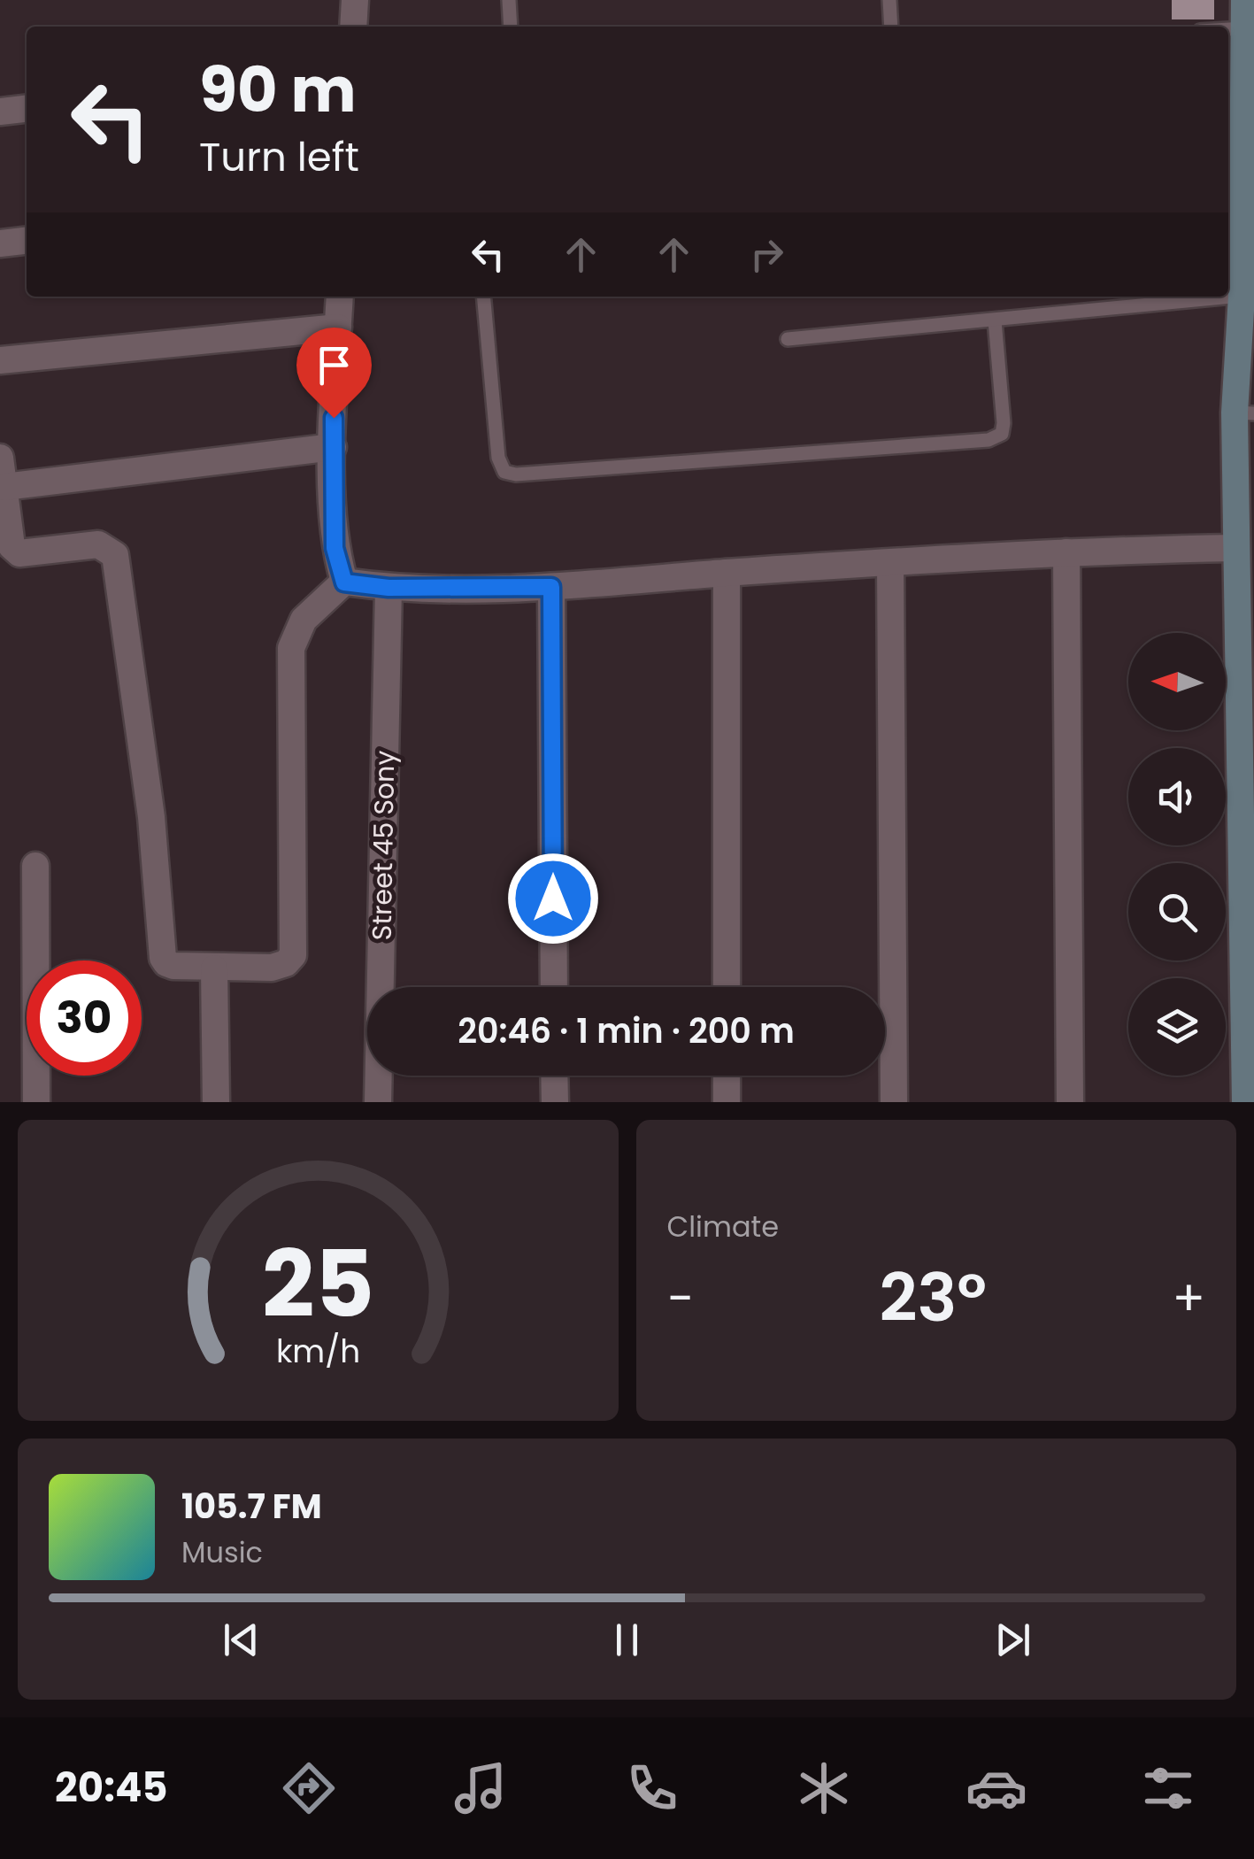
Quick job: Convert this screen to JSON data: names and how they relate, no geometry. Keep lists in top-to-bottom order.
{
  "streets": {
    "street": ["Street 45 Sony"]
  },
  "north": "left",
  "page": {
    "turn": ["90 m", "Turn left"],
    "limit": "30",
    "trip": "20:46 · 1 min · 200 m",
    "tile": "Climate",
    "heat": ["−", "23°", "+"],
    "song": ["105.7 FM", "Music"],
    "tabs": "20:45",
    "gauge": ["25", "km/h"]
  }
}
